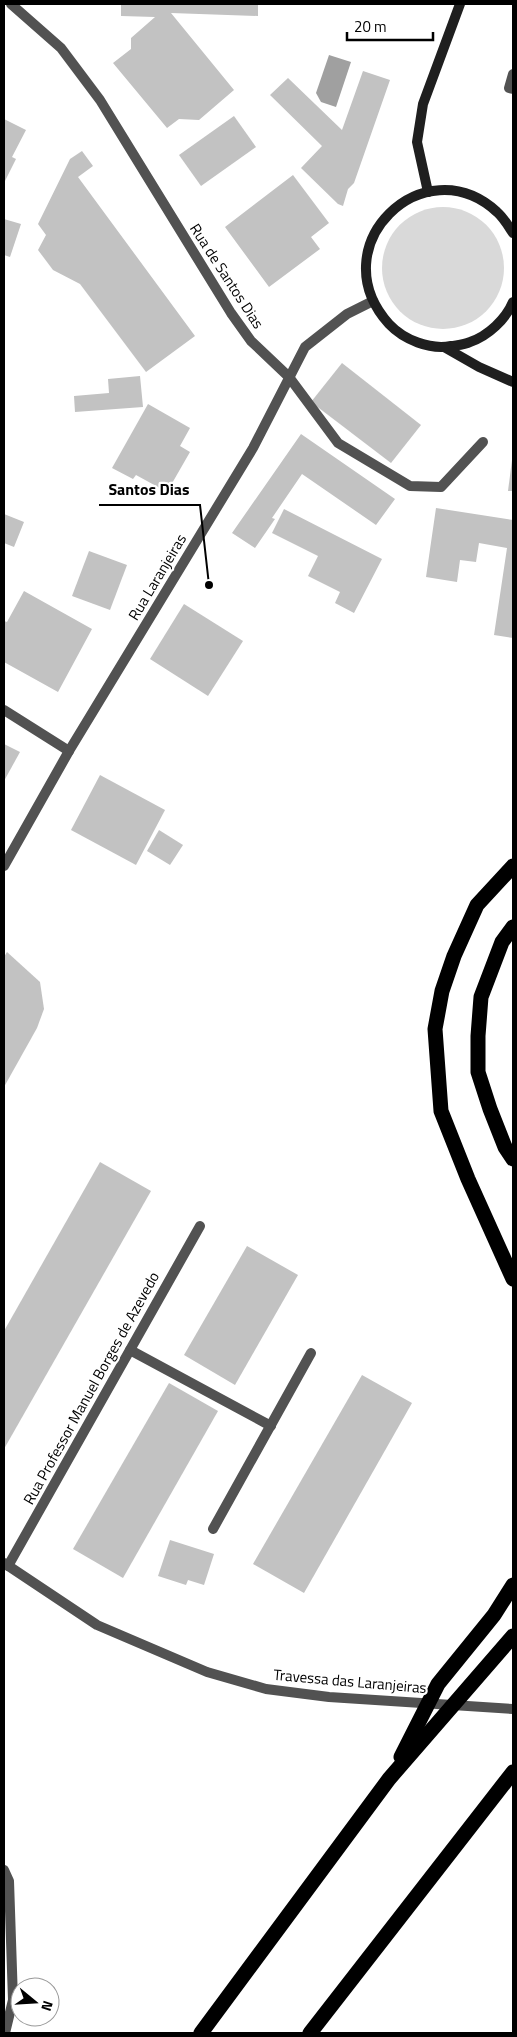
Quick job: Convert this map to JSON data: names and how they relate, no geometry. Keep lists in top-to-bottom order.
{
  "streets": {
    "street": [
      "Rua de Santos Dias",
      "Rua Laranjeiras",
      "Rua Professor Manuel Borges de Azevedo",
      "Travessa das Laranjeiras"
    ]
  },
  "crossings": [
    ["Rua de Santos Dias", "Rua Laranjeiras"],
    ["Rua Professor Manuel Borges de Azevedo", "Travessa das Laranjeiras"]
  ],
  "places": ["Santos Dias"],
  "scale_bar": "20 m",
  "north": "right"
}
